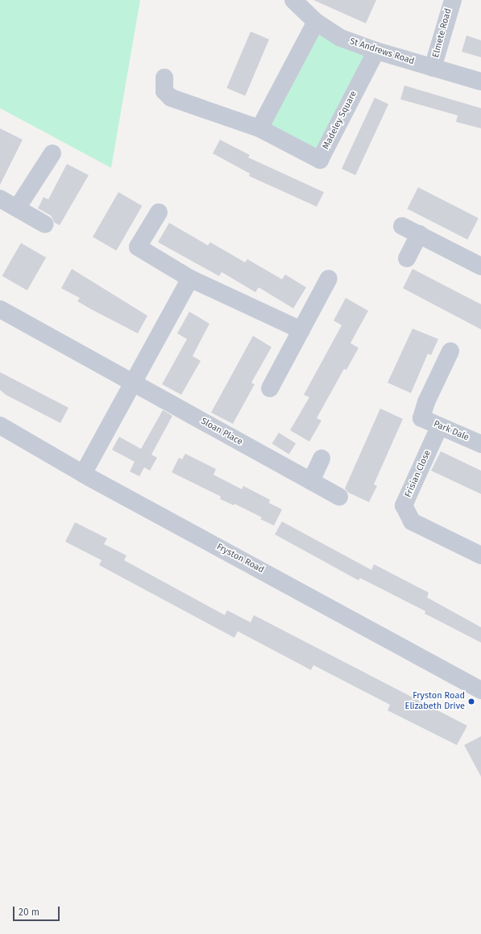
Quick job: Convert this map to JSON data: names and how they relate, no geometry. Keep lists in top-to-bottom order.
{
  "streets": {
    "street": [
      "Elmete Road",
      "St Andrews Road",
      "Madeley Square",
      "Park Dale",
      "Sloan Place",
      "Frisian Close",
      "Fryston Road"
    ]
  },
  "crossings": [
    ["Elmete Road", "St Andrews Road"],
    ["St Andrews Road", "Madeley Square"],
    ["Park Dale", "Frisian Close"]
  ],
  "places": ["Fryston Road Elizabeth Drive"],
  "scale_bar": "20 m"
}
